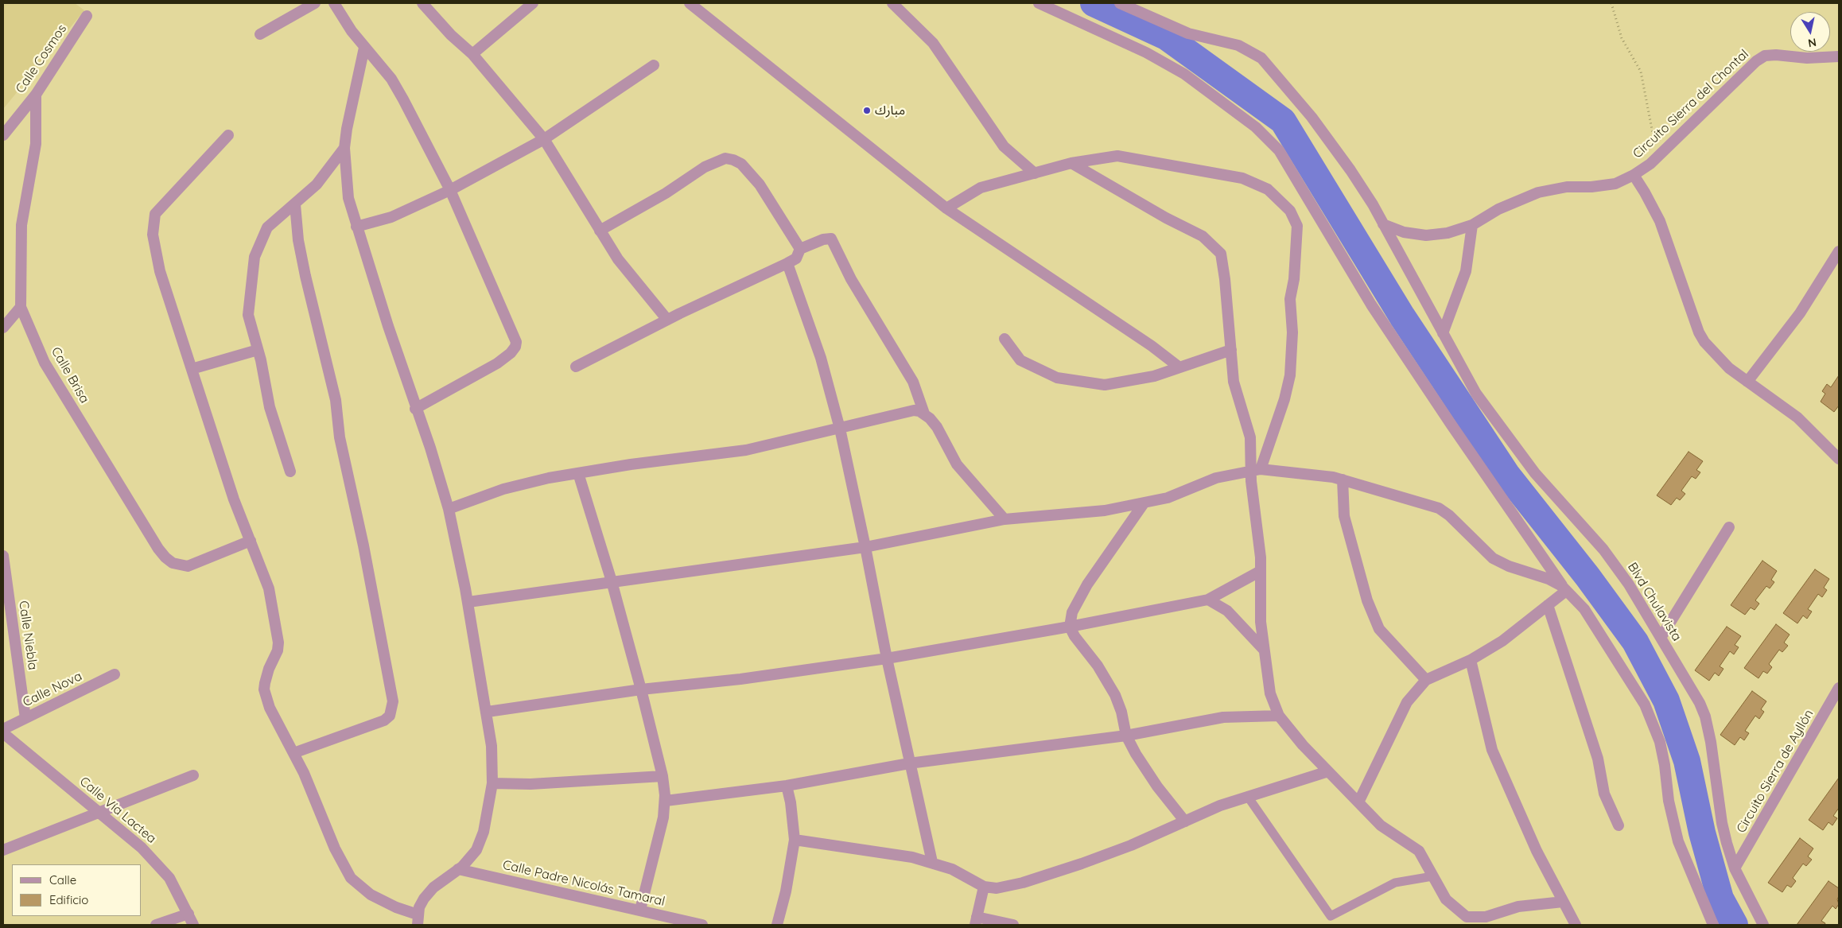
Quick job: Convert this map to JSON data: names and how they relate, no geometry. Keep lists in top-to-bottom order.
{
  "streets": {
    "street": [
      "Calle Cosmos",
      "Circuito Sierra del Chontal",
      "Calle Brisa",
      "Blvd Chulavista",
      "Calle Niebla",
      "Calle Nova",
      "Circuito Sierra de Ayllón",
      "Calle Vía Lactea",
      "Calle Padre Nicolás Tamaral"
    ]
  },
  "crossings": [
    ["Calle Cosmos", "Calle Brisa"],
    ["Circuito Sierra del Chontal", "Blvd Chulavista"],
    ["Blvd Chulavista", "Circuito Sierra de Ayllón"],
    ["Calle Niebla", "Calle Nova"]
  ],
  "places": ["مبارك"],
  "legend": ["Calle", "Edificio"],
  "north": "bottom"
}
